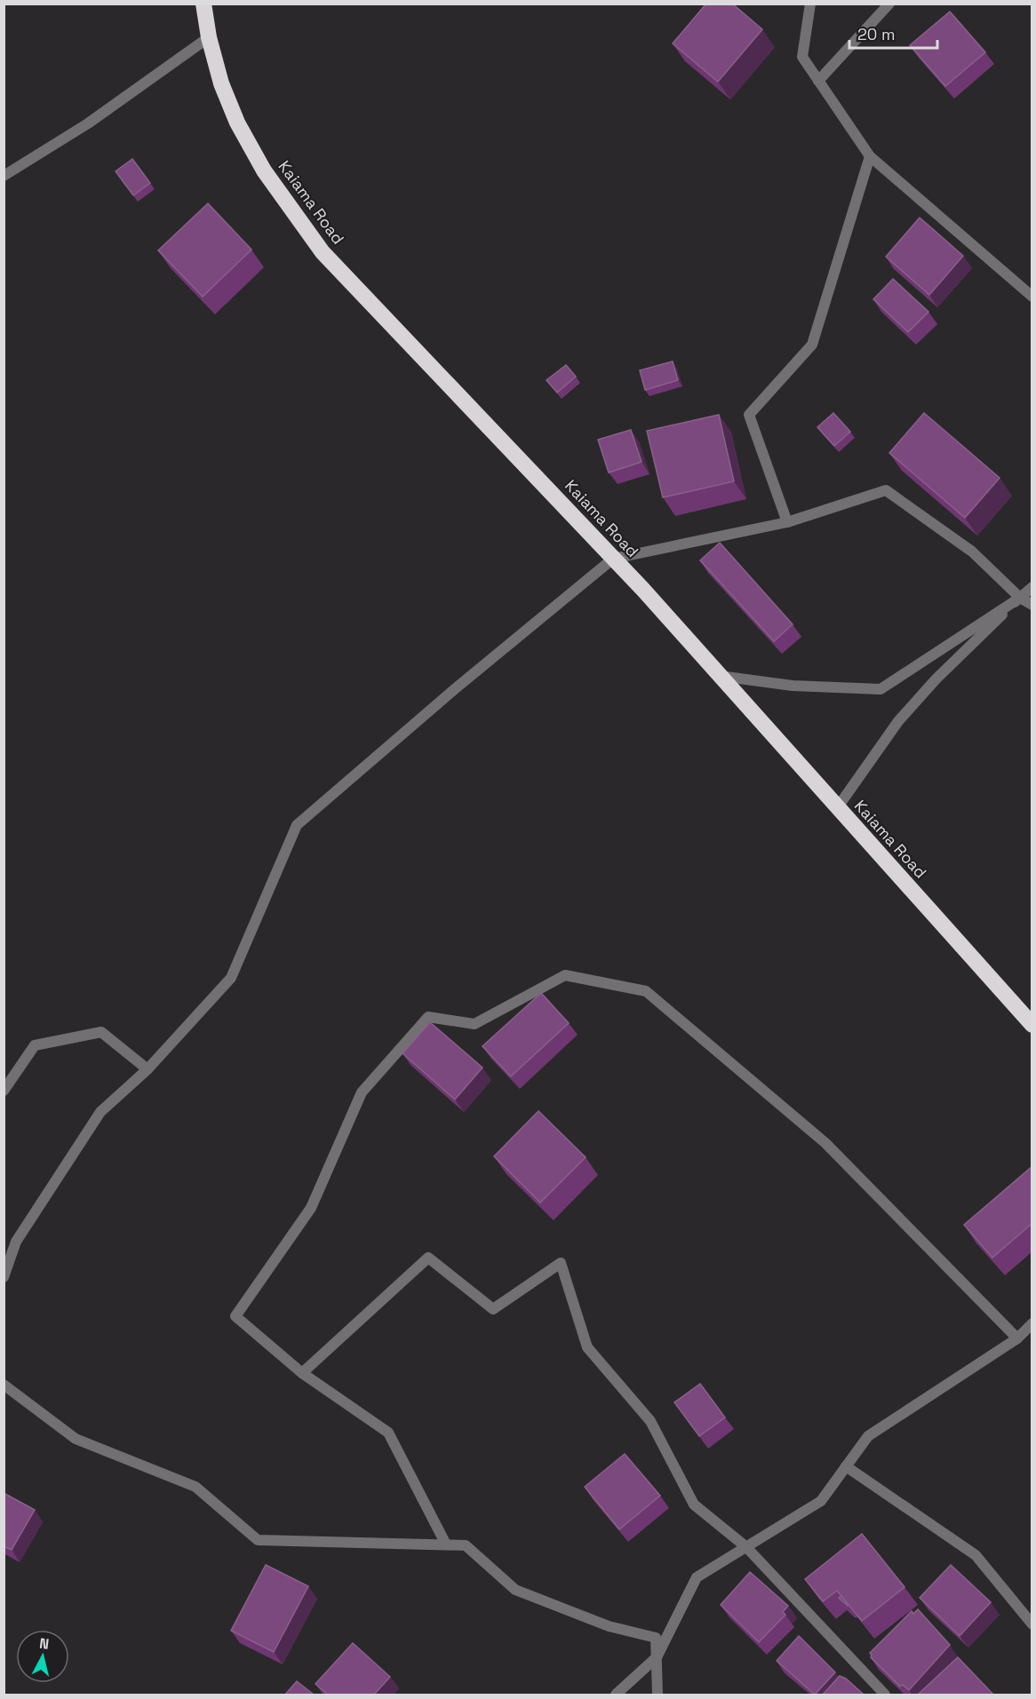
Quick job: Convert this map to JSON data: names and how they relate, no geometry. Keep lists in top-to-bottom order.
{
  "streets": {
    "highway": ["Kaiama Road"]
  },
  "scale_bar": "20 m",
  "north": "top"
}
